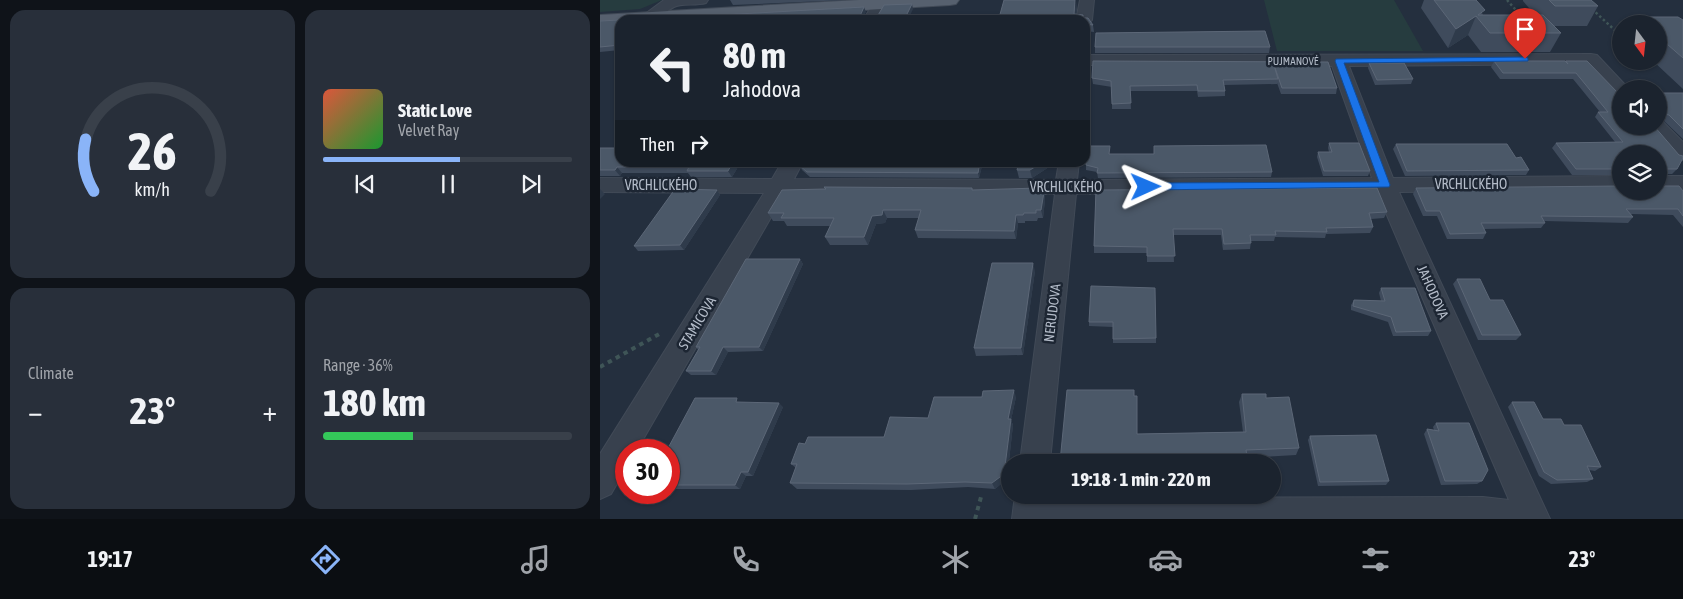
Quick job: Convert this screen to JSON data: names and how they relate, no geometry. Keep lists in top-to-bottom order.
{
  "streets": {
    "street": [
      "PUJMANOVÉ",
      "VRCHLICKÉHO",
      "JAHODOVA",
      "NERUDOVA",
      "STAMICOVA"
    ]
  },
  "crossings": [
    ["PUJMANOVÉ", "JAHODOVA"],
    ["VRCHLICKÉHO", "JAHODOVA"],
    ["VRCHLICKÉHO", "NERUDOVA"],
    ["VRCHLICKÉHO", "STAMICOVA"]
  ],
  "north": "bottom",
  "page": {
    "turn": ["80 m", "Jahodova"],
    "song": ["Static Love", "Velvet Ray"],
    "then": "Then",
    "tile": [
      "Climate",
      ["Range · 36%", "180 km"]
    ],
    "heat": ["−", "23°", "+"],
    "limit": "30",
    "trip": "19:18 · 1 min · 220 m",
    "tabs": ["19:17", "23°"],
    "gauge": ["26", "km/h"]
  }
}
